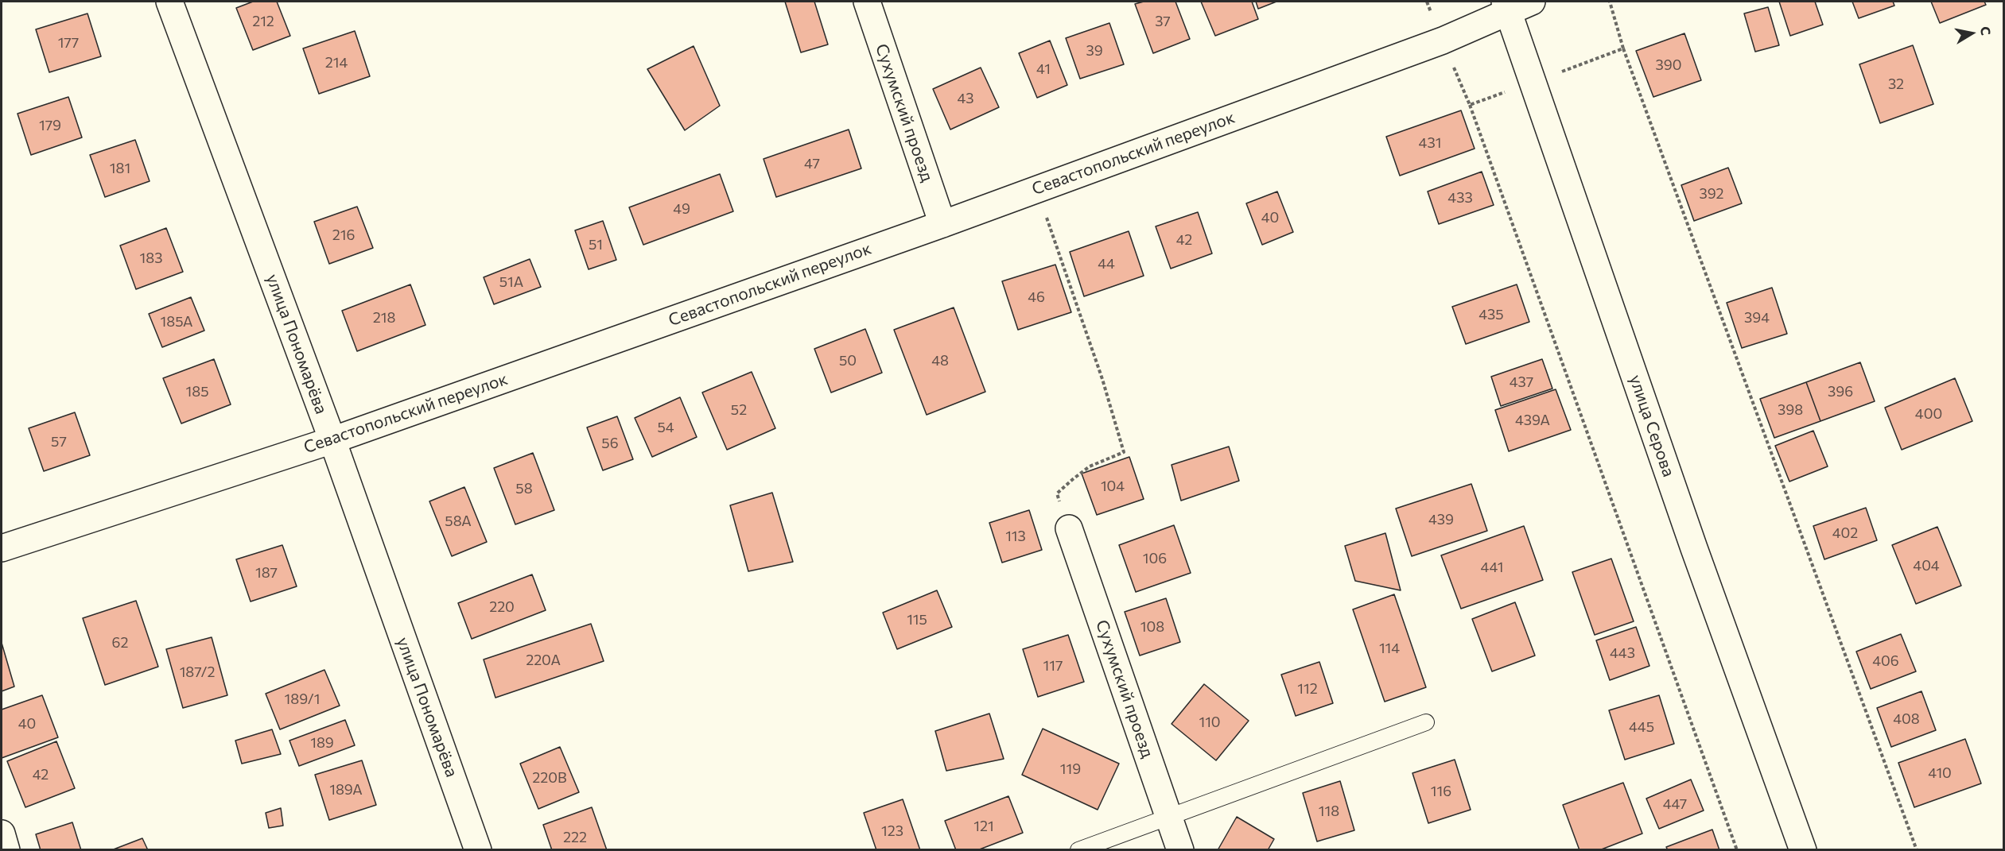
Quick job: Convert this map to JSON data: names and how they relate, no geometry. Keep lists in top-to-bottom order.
{
  "streets": {
    "street": [
      "Сухумский проезд",
      "Севастопольский переулок",
      "улица Пономарёва",
      "улица Серова"
    ]
  },
  "crossings": [
    ["Сухумский проезд", "Севастопольский переулок"],
    ["Севастопольский переулок", "улица Пономарёва"],
    ["Севастопольский переулок", "улица Серова"]
  ],
  "house_numbers": [
    "212",
    "37",
    "177",
    "39",
    "214",
    "390",
    "41",
    "32",
    "43",
    "179",
    "431",
    "47",
    "181",
    "392",
    "433",
    "49",
    "40",
    "216",
    "42",
    "51",
    "183",
    "44",
    "51А",
    "46",
    "435",
    "218",
    "394",
    "185А",
    "50",
    "48",
    "437",
    "185",
    "396",
    "52",
    "398",
    "400",
    "439А",
    "54",
    "57",
    "56",
    "104",
    "58",
    "439",
    "58А",
    "402",
    "113",
    "106",
    "404",
    "441",
    "187",
    "220",
    "115",
    "108",
    "62",
    "114",
    "443",
    "220А",
    "406",
    "117",
    "187/2",
    "112",
    "189/1",
    "408",
    "110",
    "40",
    "445",
    "189",
    "119",
    "410",
    "42",
    "220В",
    "189А",
    "116",
    "447",
    "118",
    "121",
    "123",
    "222"
  ],
  "north": "right"
}
